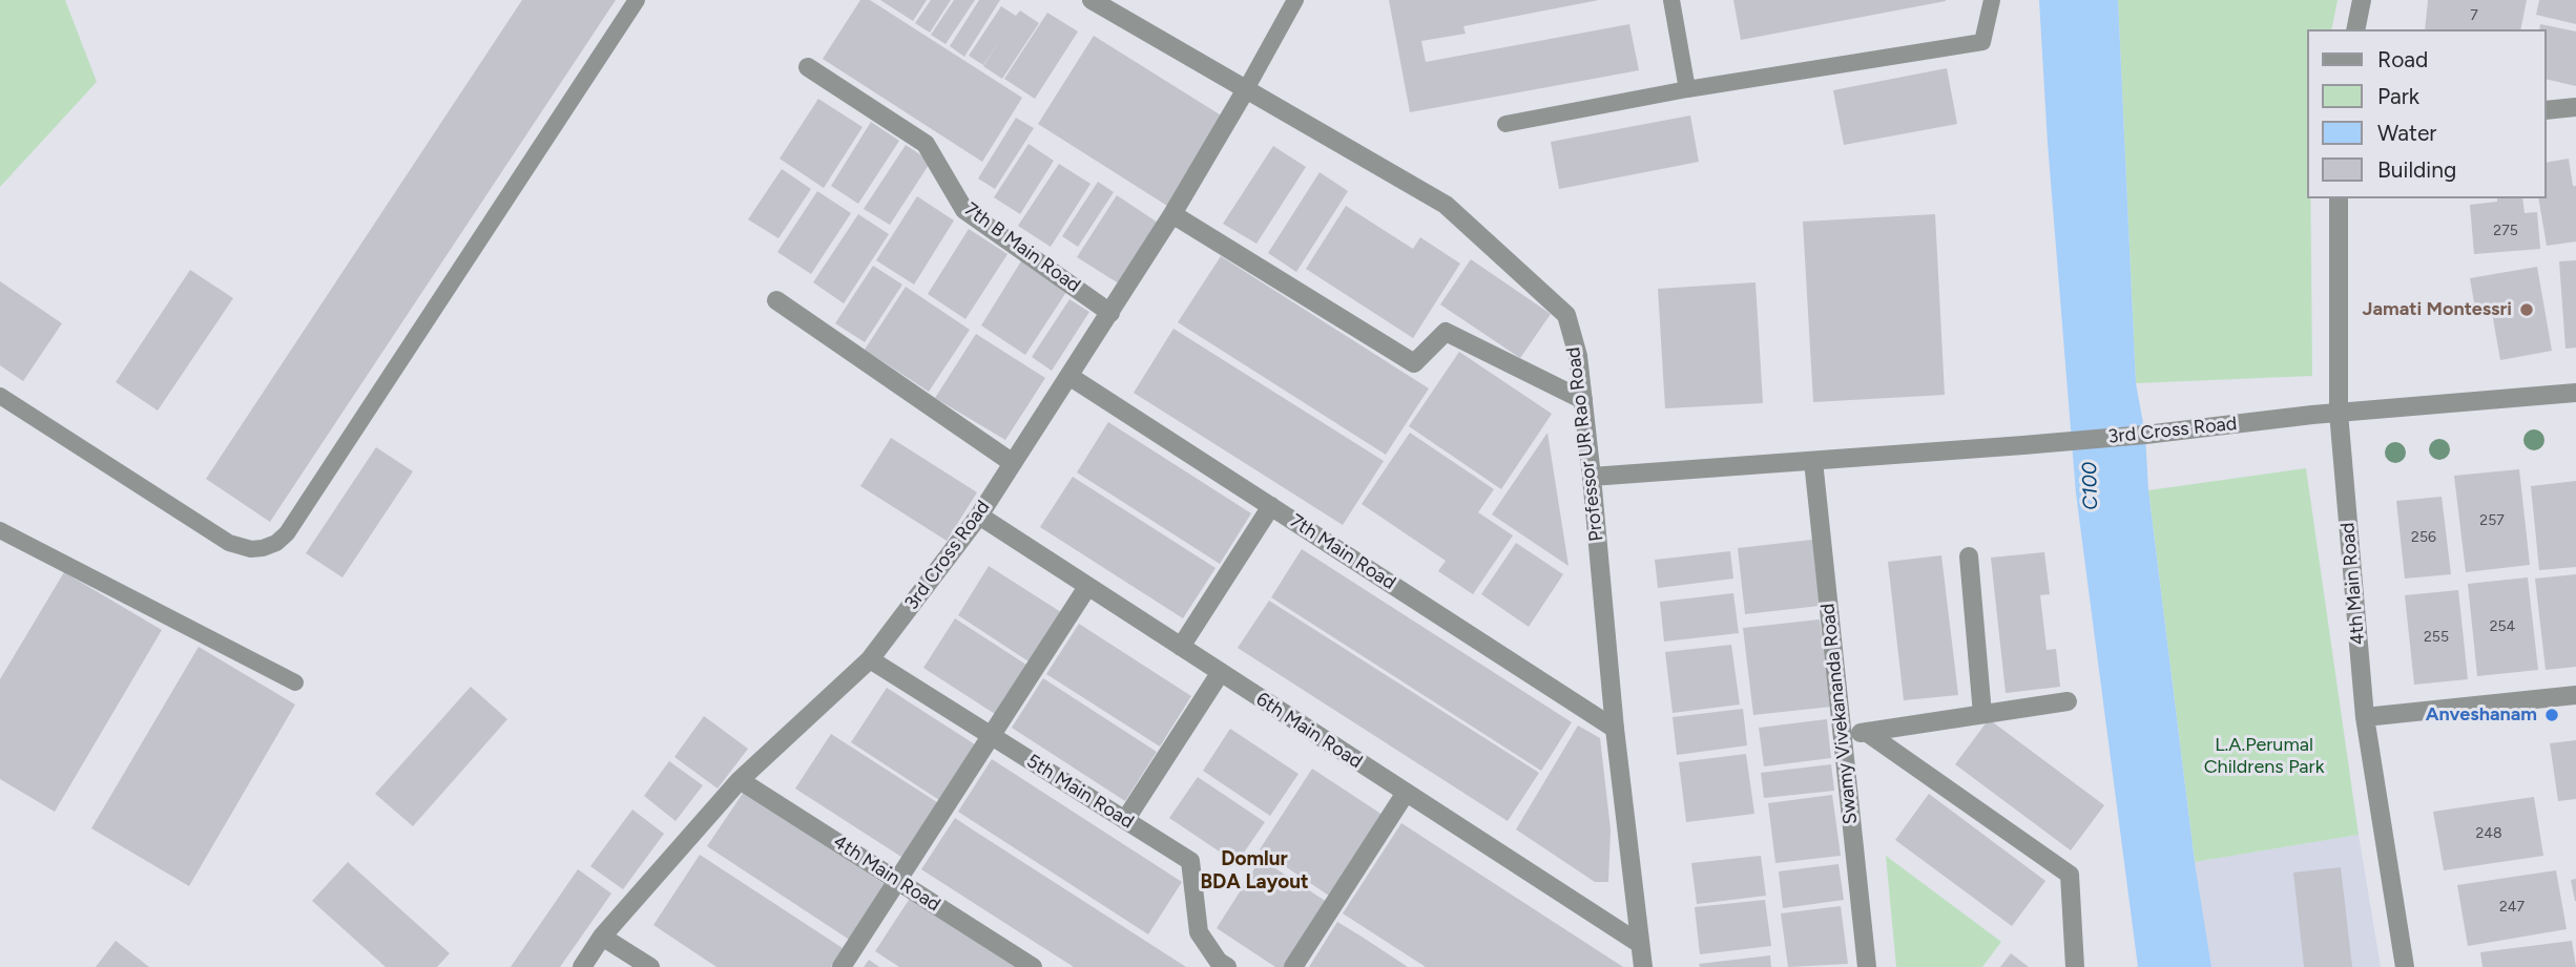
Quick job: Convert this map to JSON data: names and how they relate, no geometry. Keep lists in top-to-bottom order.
{
  "streets": {
    "street": [
      "7th B Main Road",
      "3rd Cross Road",
      "Professor UR Rao Road",
      "7th Main Road",
      "4th Main Road",
      "Swamy Vivekananda Road",
      "6th Main Road",
      "5th Main Road"
    ]
  },
  "crossings": [
    ["7th B Main Road", "3rd Cross Road"],
    ["3rd Cross Road", "Professor UR Rao Road"],
    ["3rd Cross Road", "7th Main Road"],
    ["3rd Cross Road", "4th Main Road"],
    ["3rd Cross Road", "Swamy Vivekananda Road"],
    ["3rd Cross Road", "6th Main Road"],
    ["3rd Cross Road", "5th Main Road"],
    ["Professor UR Rao Road", "7th Main Road"],
    ["Professor UR Rao Road", "6th Main Road"]
  ],
  "districts": ["Domlur BDA Layout"],
  "water": ["C100"],
  "parks": ["L.A.Perumal Childrens Park"],
  "places": ["Jamati Montessri", "Anveshanam"],
  "house_numbers": [
    "7",
    "275",
    "257",
    "256",
    "254",
    "255",
    "248",
    "247"
  ],
  "legend": [
    "Road",
    "Park",
    "Water",
    "Building"
  ]
}
